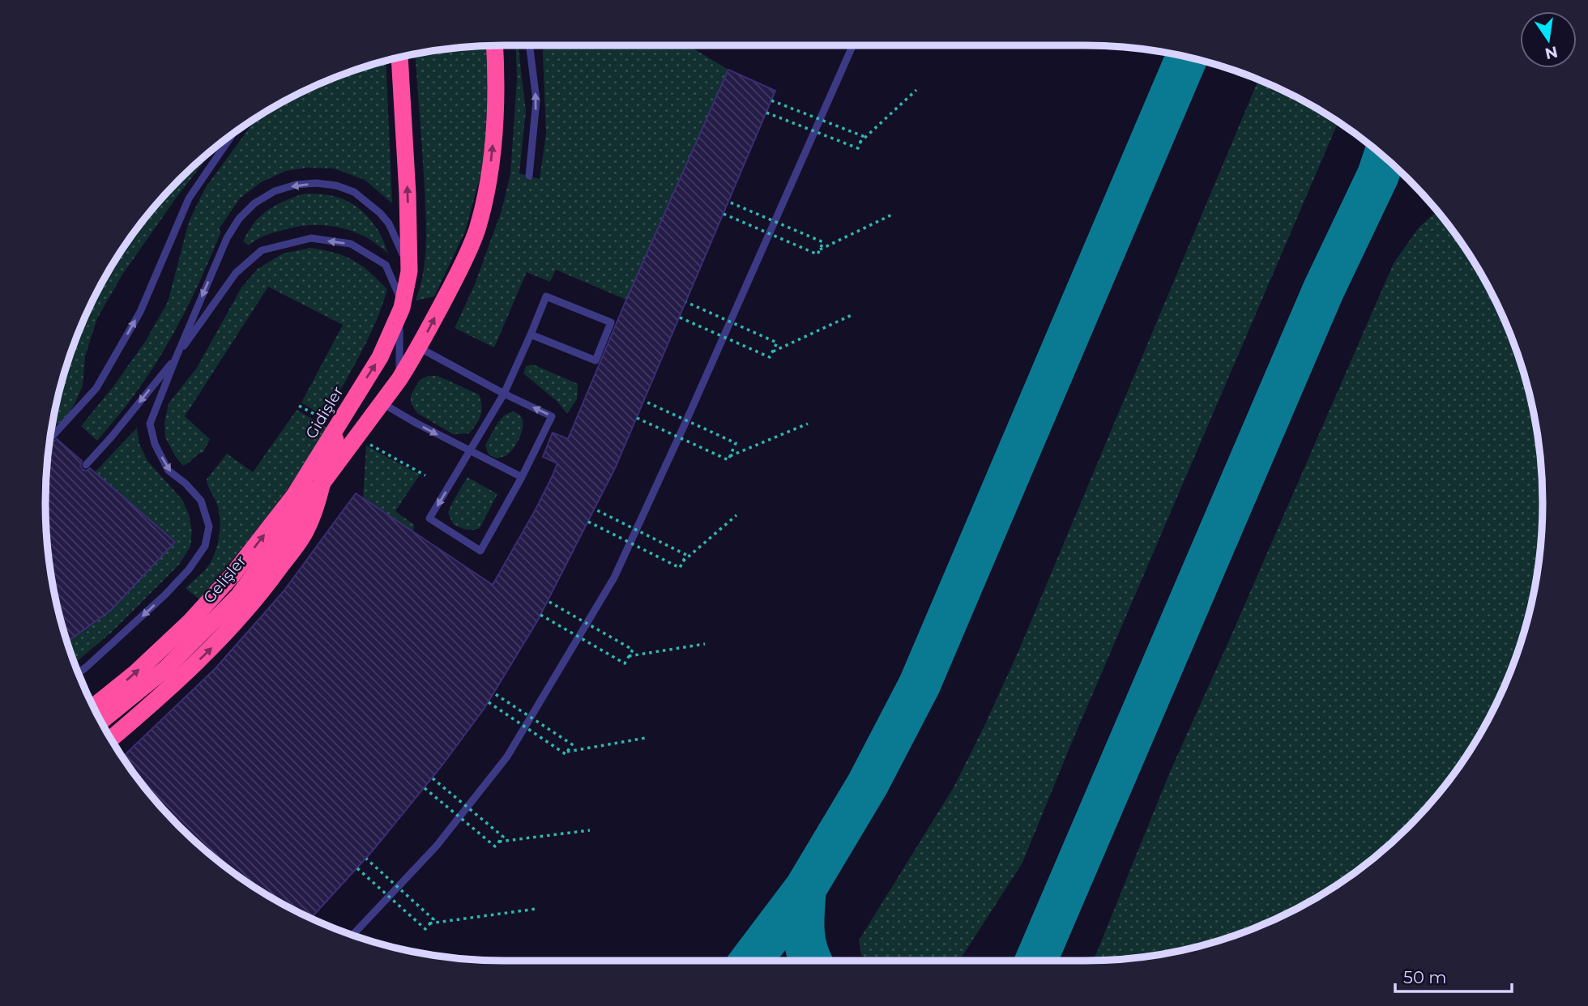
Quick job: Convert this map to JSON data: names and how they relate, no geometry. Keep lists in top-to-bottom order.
{
  "streets": {
    "highway": ["Gidişler", "Gelişler"]
  },
  "one_way": ["Gelişler"],
  "scale_bar": "50 m",
  "north": "bottom"
}
